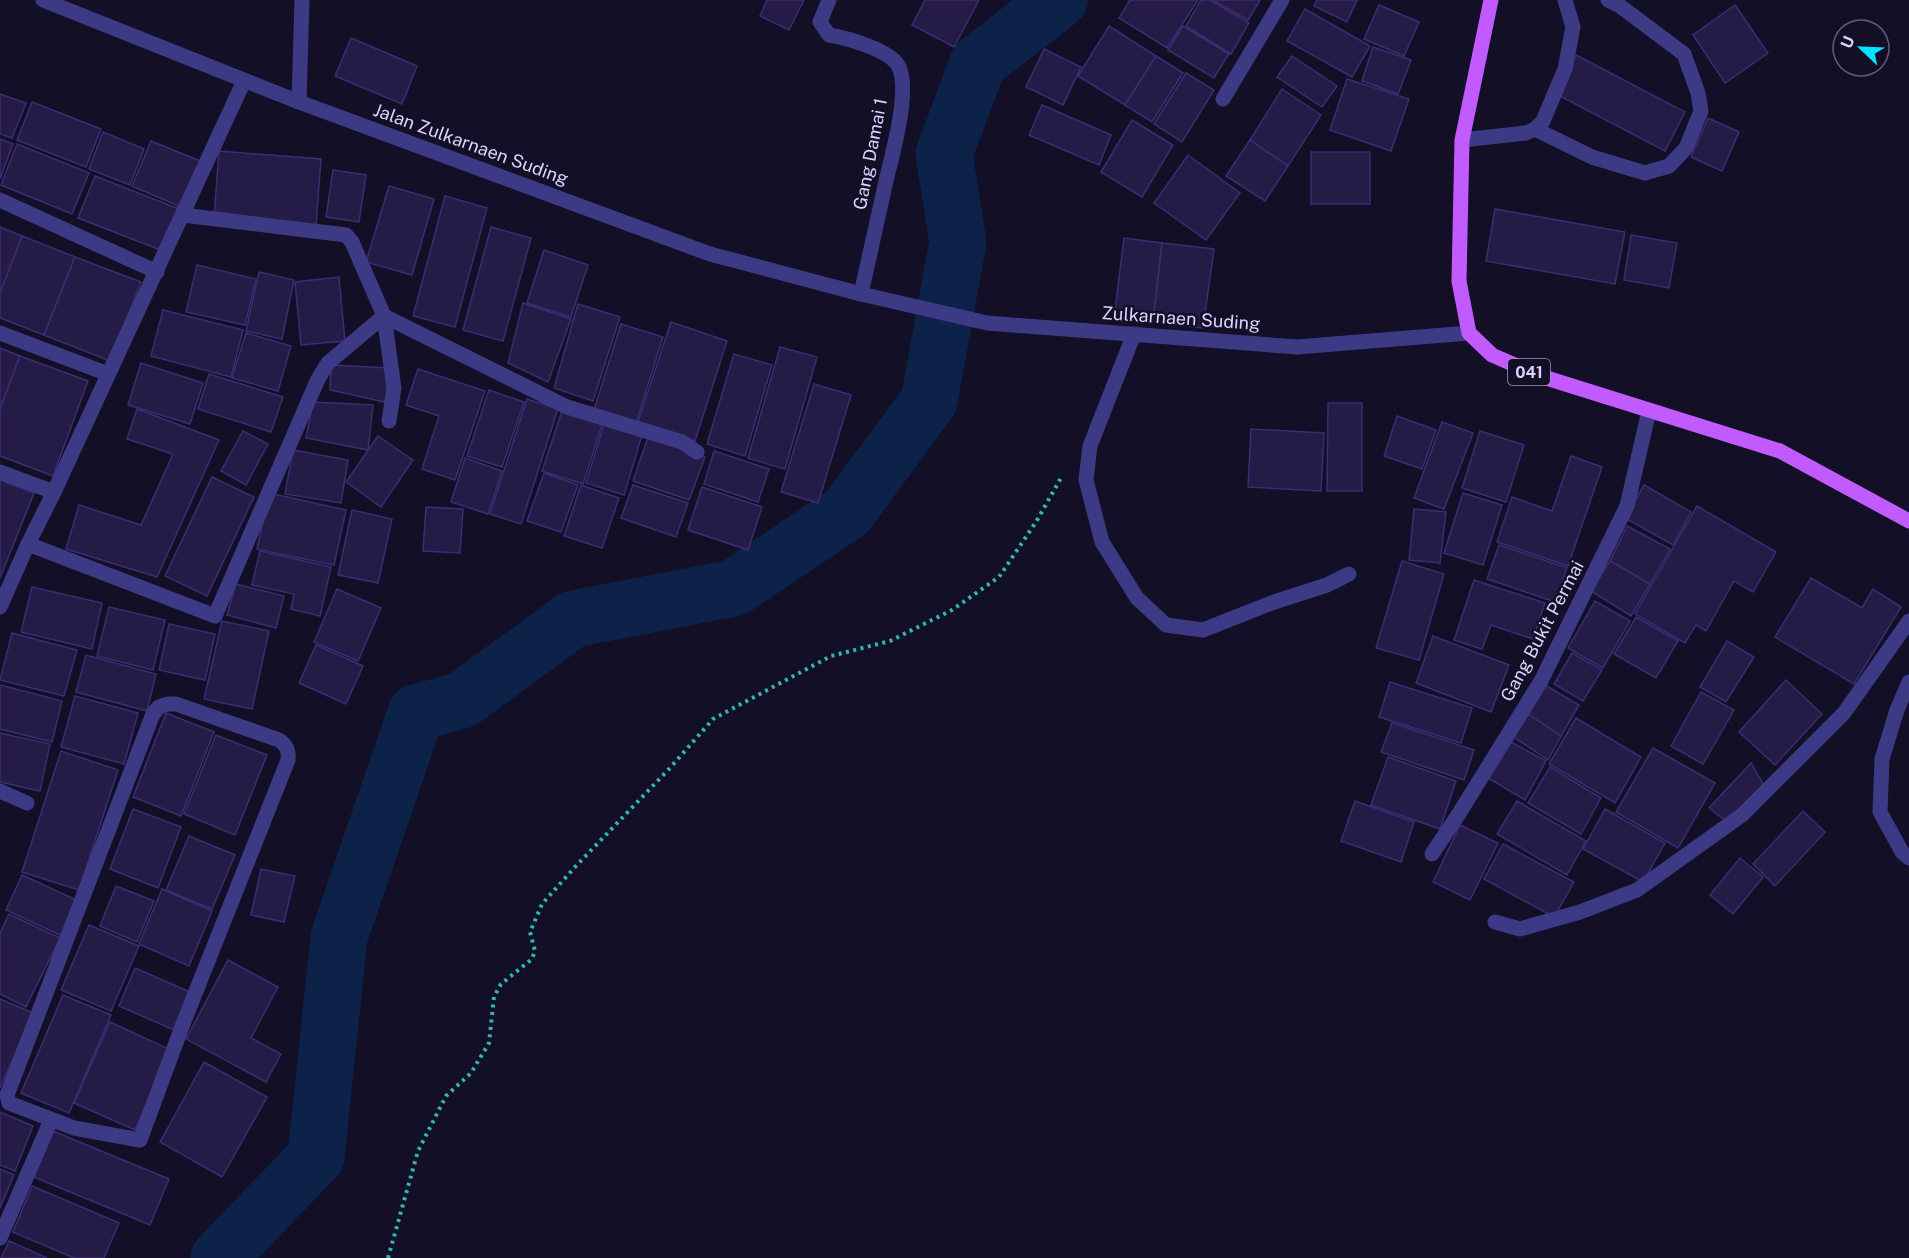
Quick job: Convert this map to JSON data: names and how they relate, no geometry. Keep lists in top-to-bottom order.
{
  "streets": {
    "main road": ["041"],
    "street": [
      "Jalan Zulkarnaen Suding",
      "Gang Damai 1",
      "Zulkarnaen Suding",
      "Gang Bukit Permai"
    ]
  },
  "crossings": [
    ["Jalan Zulkarnaen Suding", "Gang Damai 1"],
    ["Jalan Zulkarnaen Suding", "Zulkarnaen Suding"],
    ["Zulkarnaen Suding", "041"],
    ["041", "Gang Bukit Permai"]
  ],
  "north": "top left"
}
